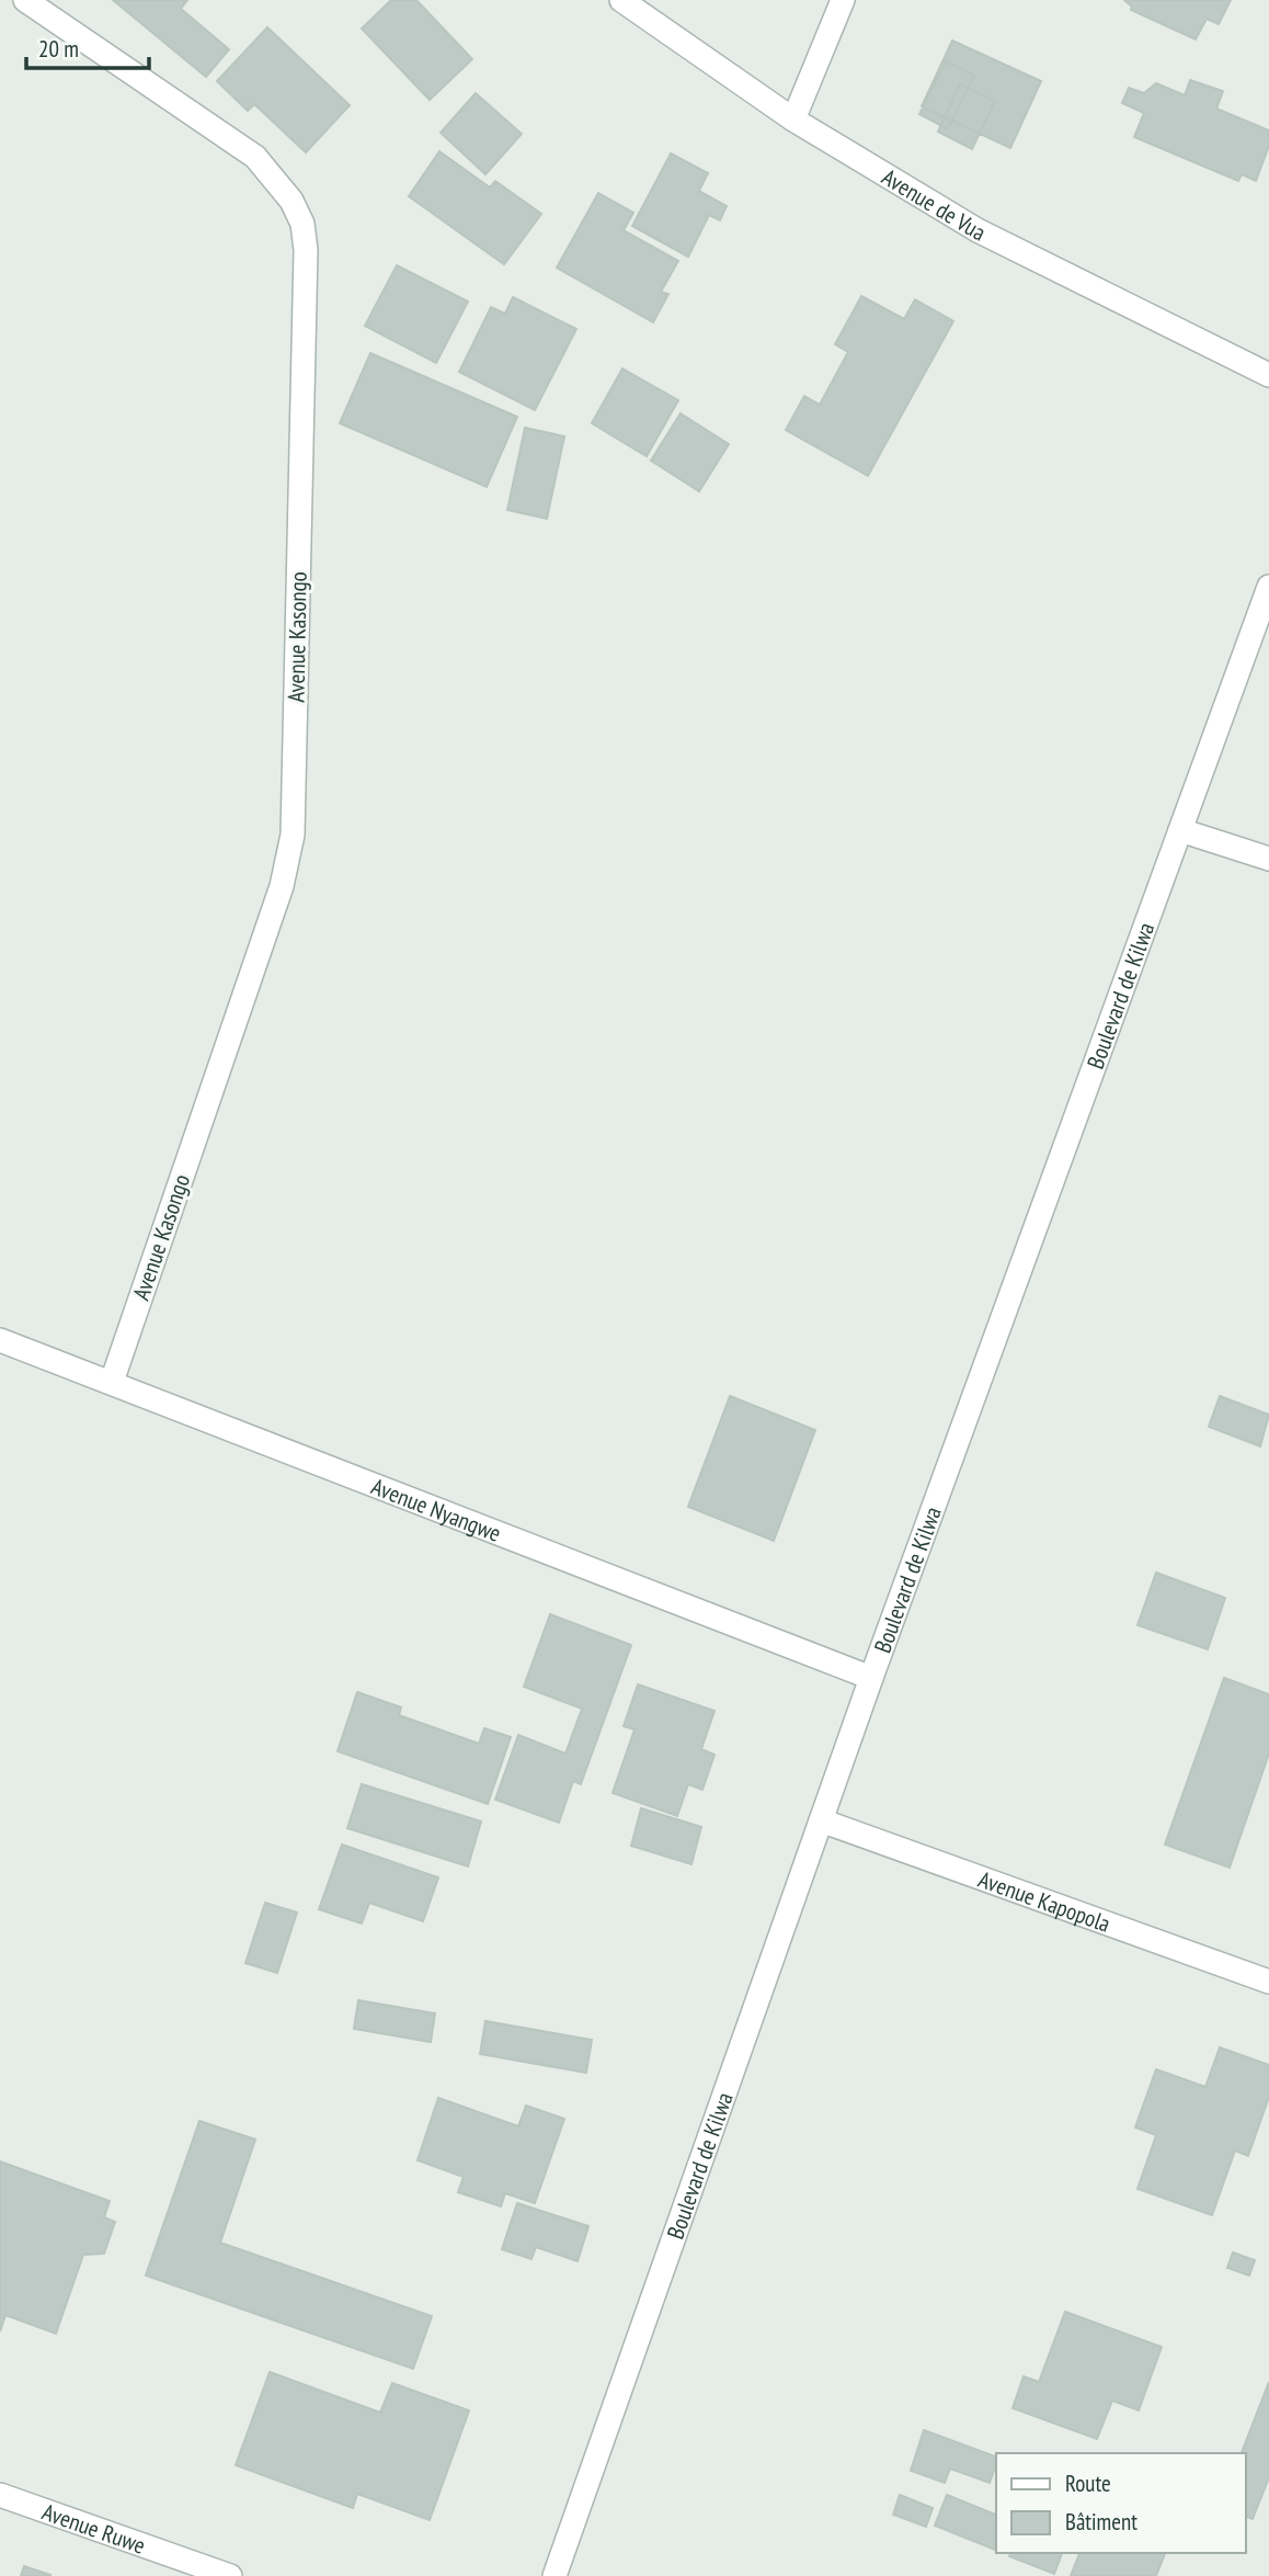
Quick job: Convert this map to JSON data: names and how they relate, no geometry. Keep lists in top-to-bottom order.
{
  "streets": {
    "street": [
      "Avenue de Vua",
      "Avenue Kasongo",
      "Boulevard de Kilwa",
      "Avenue Nyangwe",
      "Avenue Kapopola",
      "Avenue Ruwe"
    ]
  },
  "crossings": [
    ["Avenue Kasongo", "Avenue Nyangwe"],
    ["Boulevard de Kilwa", "Avenue Nyangwe"],
    ["Boulevard de Kilwa", "Avenue Kapopola"]
  ],
  "legend": ["Route", "Bâtiment"],
  "scale_bar": "20 m"
}
